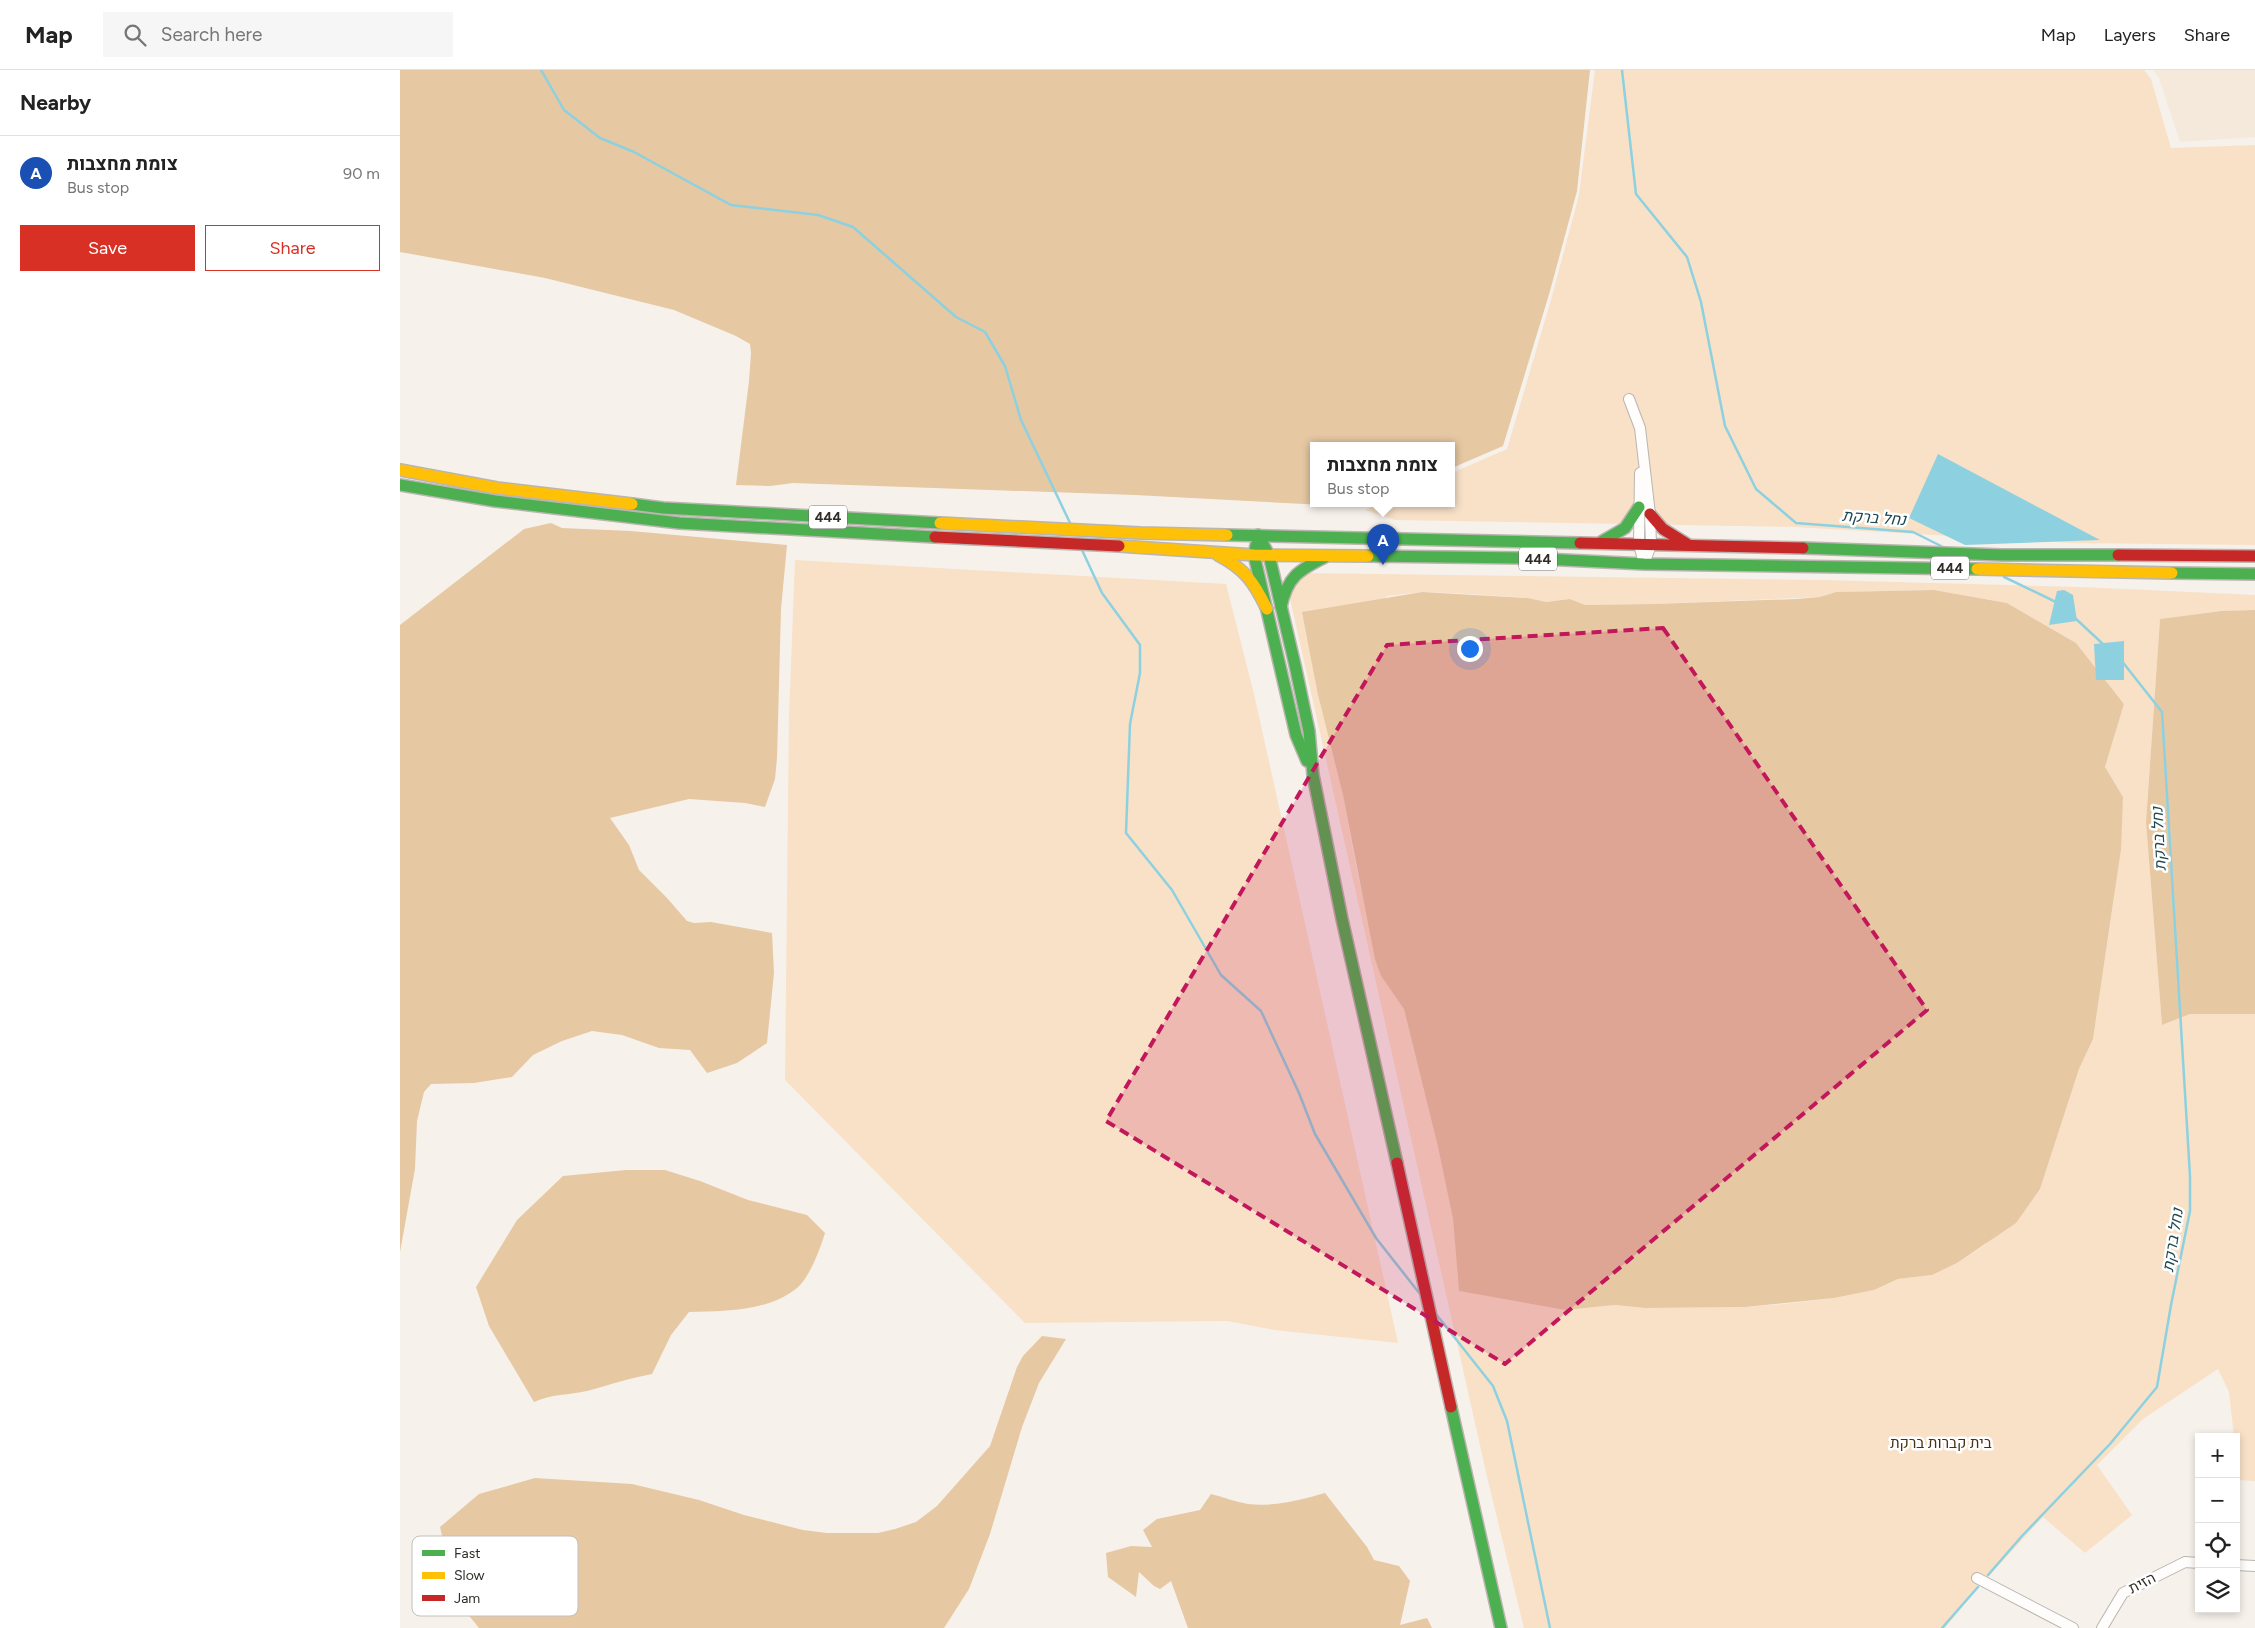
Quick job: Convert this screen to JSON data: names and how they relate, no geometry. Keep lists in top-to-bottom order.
{
  "streets": {
    "main road": ["444"],
    "street": ["הזית"]
  },
  "water": ["נחל ברקת"],
  "parks": ["בית קברות ברקת"],
  "legend": ["Fast", "Slow", "Jam"],
  "page": {
    "header": "Map",
    "search": "Search here",
    "nav": ["Map", "Layers", "Share"],
    "heading": "Nearby",
    "list": [
      {
        "mark": "A",
        "name": "צומת מחצבות",
        "note": "Bus stop",
        "value": "90 m"
      }
    ],
    "buttons": ["Save", "Share"],
    "popup": ["צומת מחצבות", "Bus stop"],
    "pins": "A",
    "map_buttons": ["+", "−"]
  }
}
